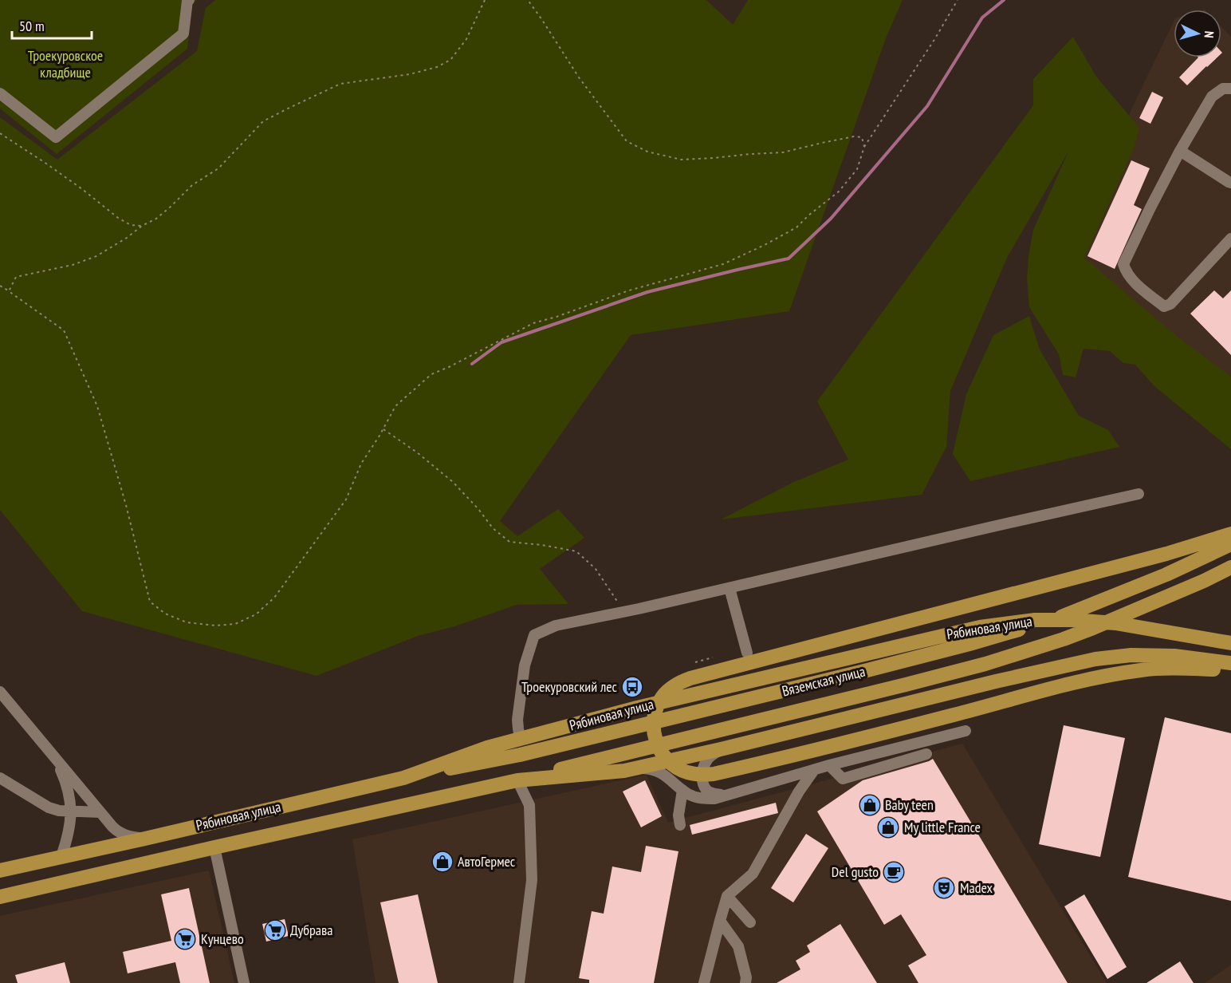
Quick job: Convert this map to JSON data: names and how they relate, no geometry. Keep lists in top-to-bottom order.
{
  "streets": {
    "main road": ["Рябиновая улица", "Вяземская улица"]
  },
  "crossings": [
    ["Рябиновая улица", "Вяземская улица"]
  ],
  "parks": ["Троекуровское кладбище"],
  "places": {
    "bus stop": ["Троекуровский лес"],
    "shop": ["Baby teen", "My little France", "АвтоГермес"],
    "cafe": ["Del gusto"],
    "theatre": ["Madex"],
    "supermarket": ["Дубрава", "Кунцево"]
  },
  "scale_bar": "50 m",
  "north": "right"
}
